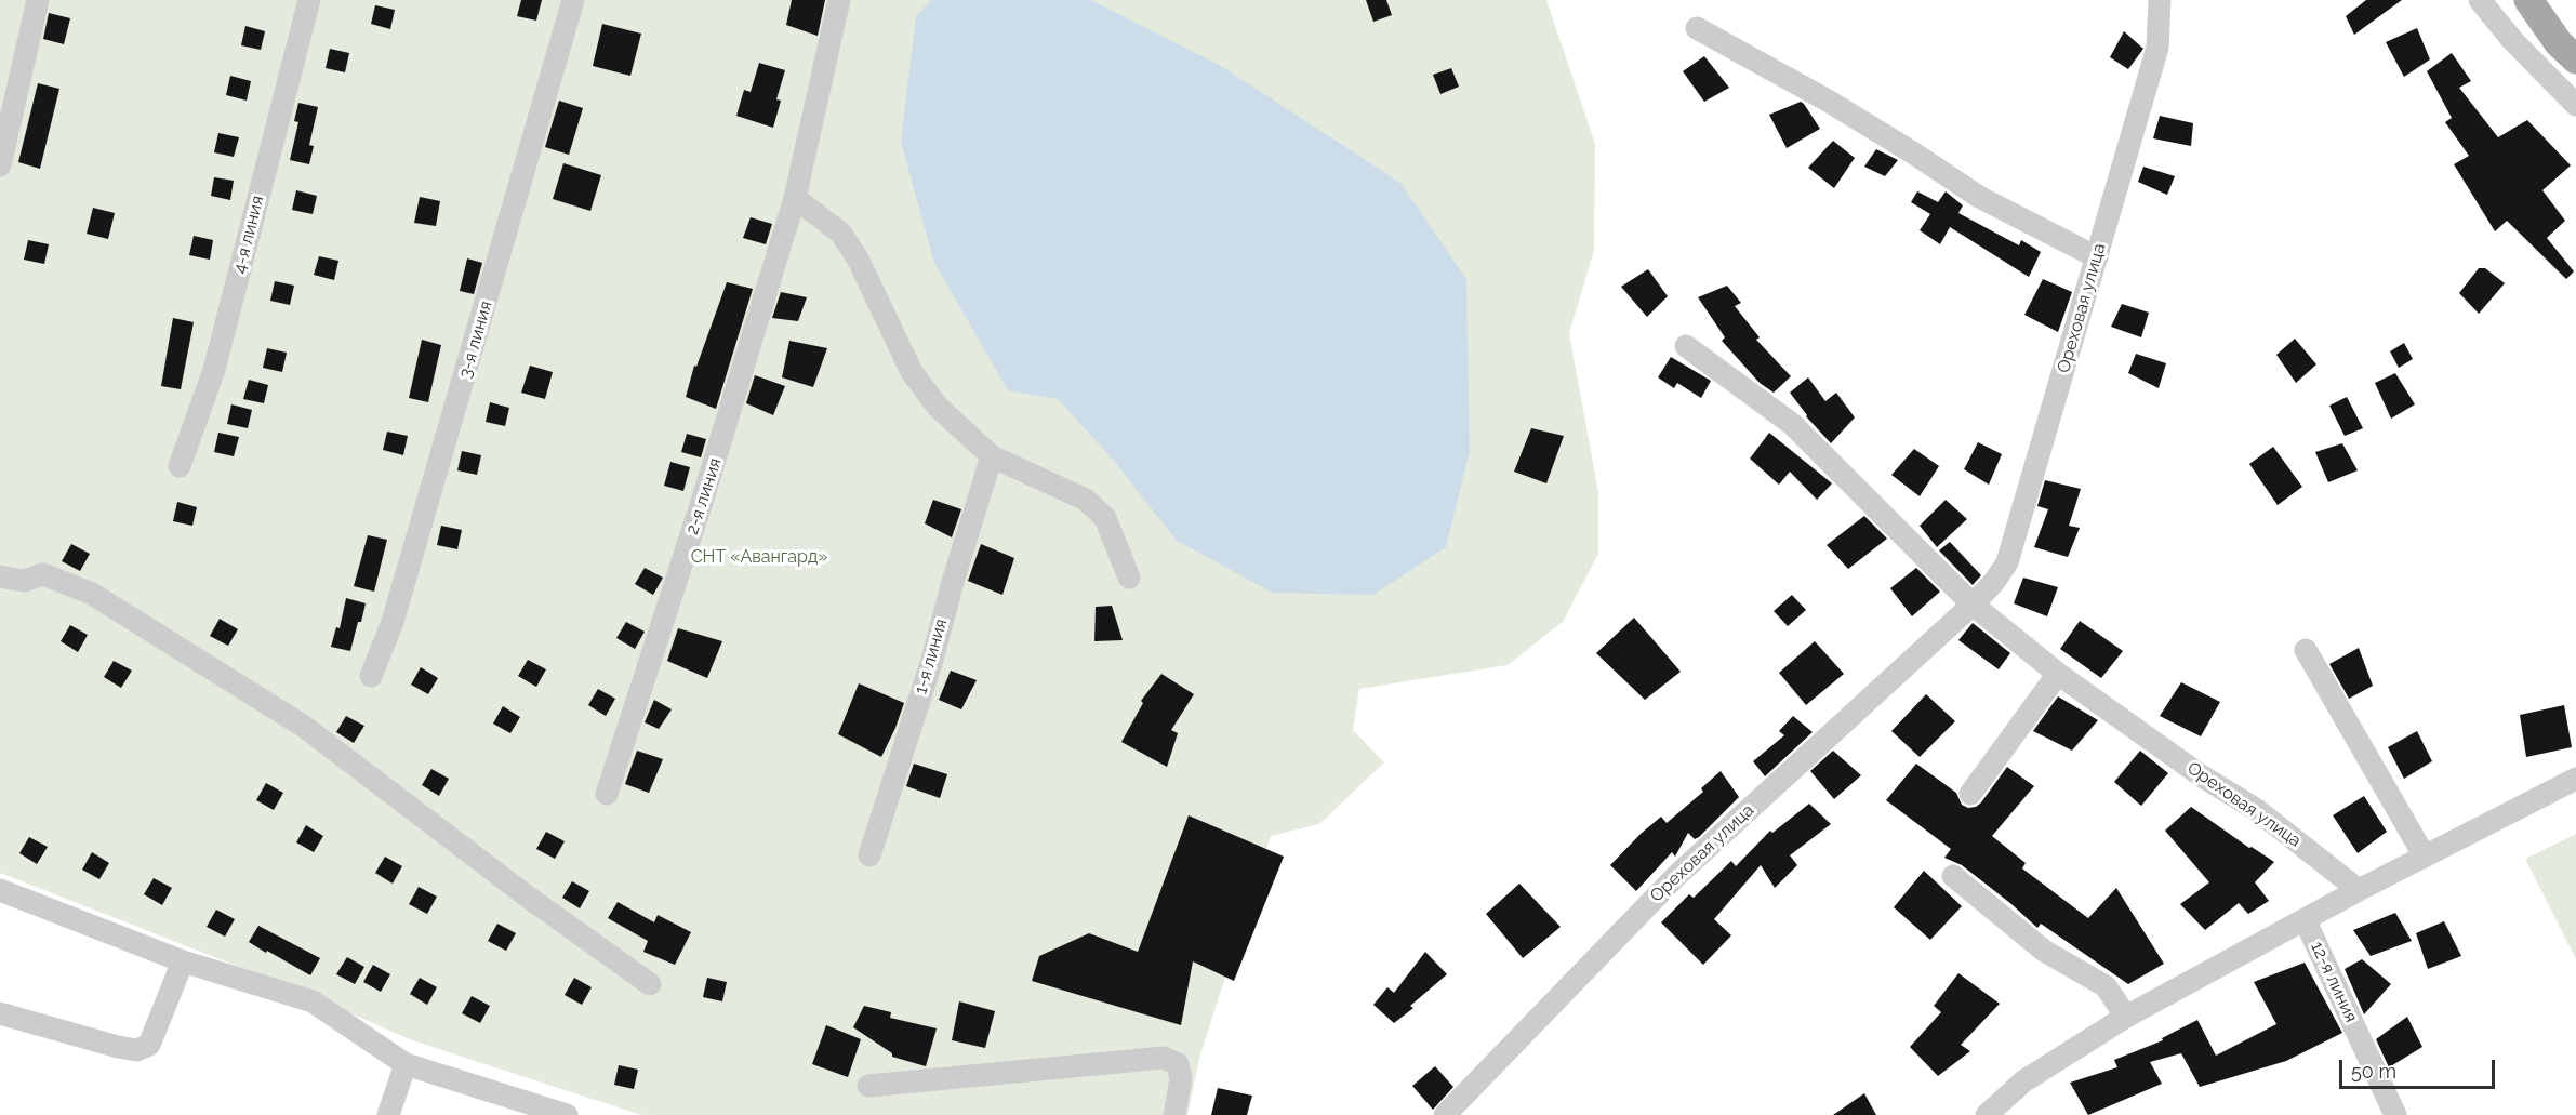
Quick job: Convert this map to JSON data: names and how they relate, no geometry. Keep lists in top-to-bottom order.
{
  "streets": {
    "street": [
      "4-я линия",
      "Ореховая улица",
      "3-я линия",
      "2-я линия",
      "1-я линия",
      "12-я линия"
    ]
  },
  "parks": ["СНТ «Авангард»"],
  "scale_bar": "50 m"
}
